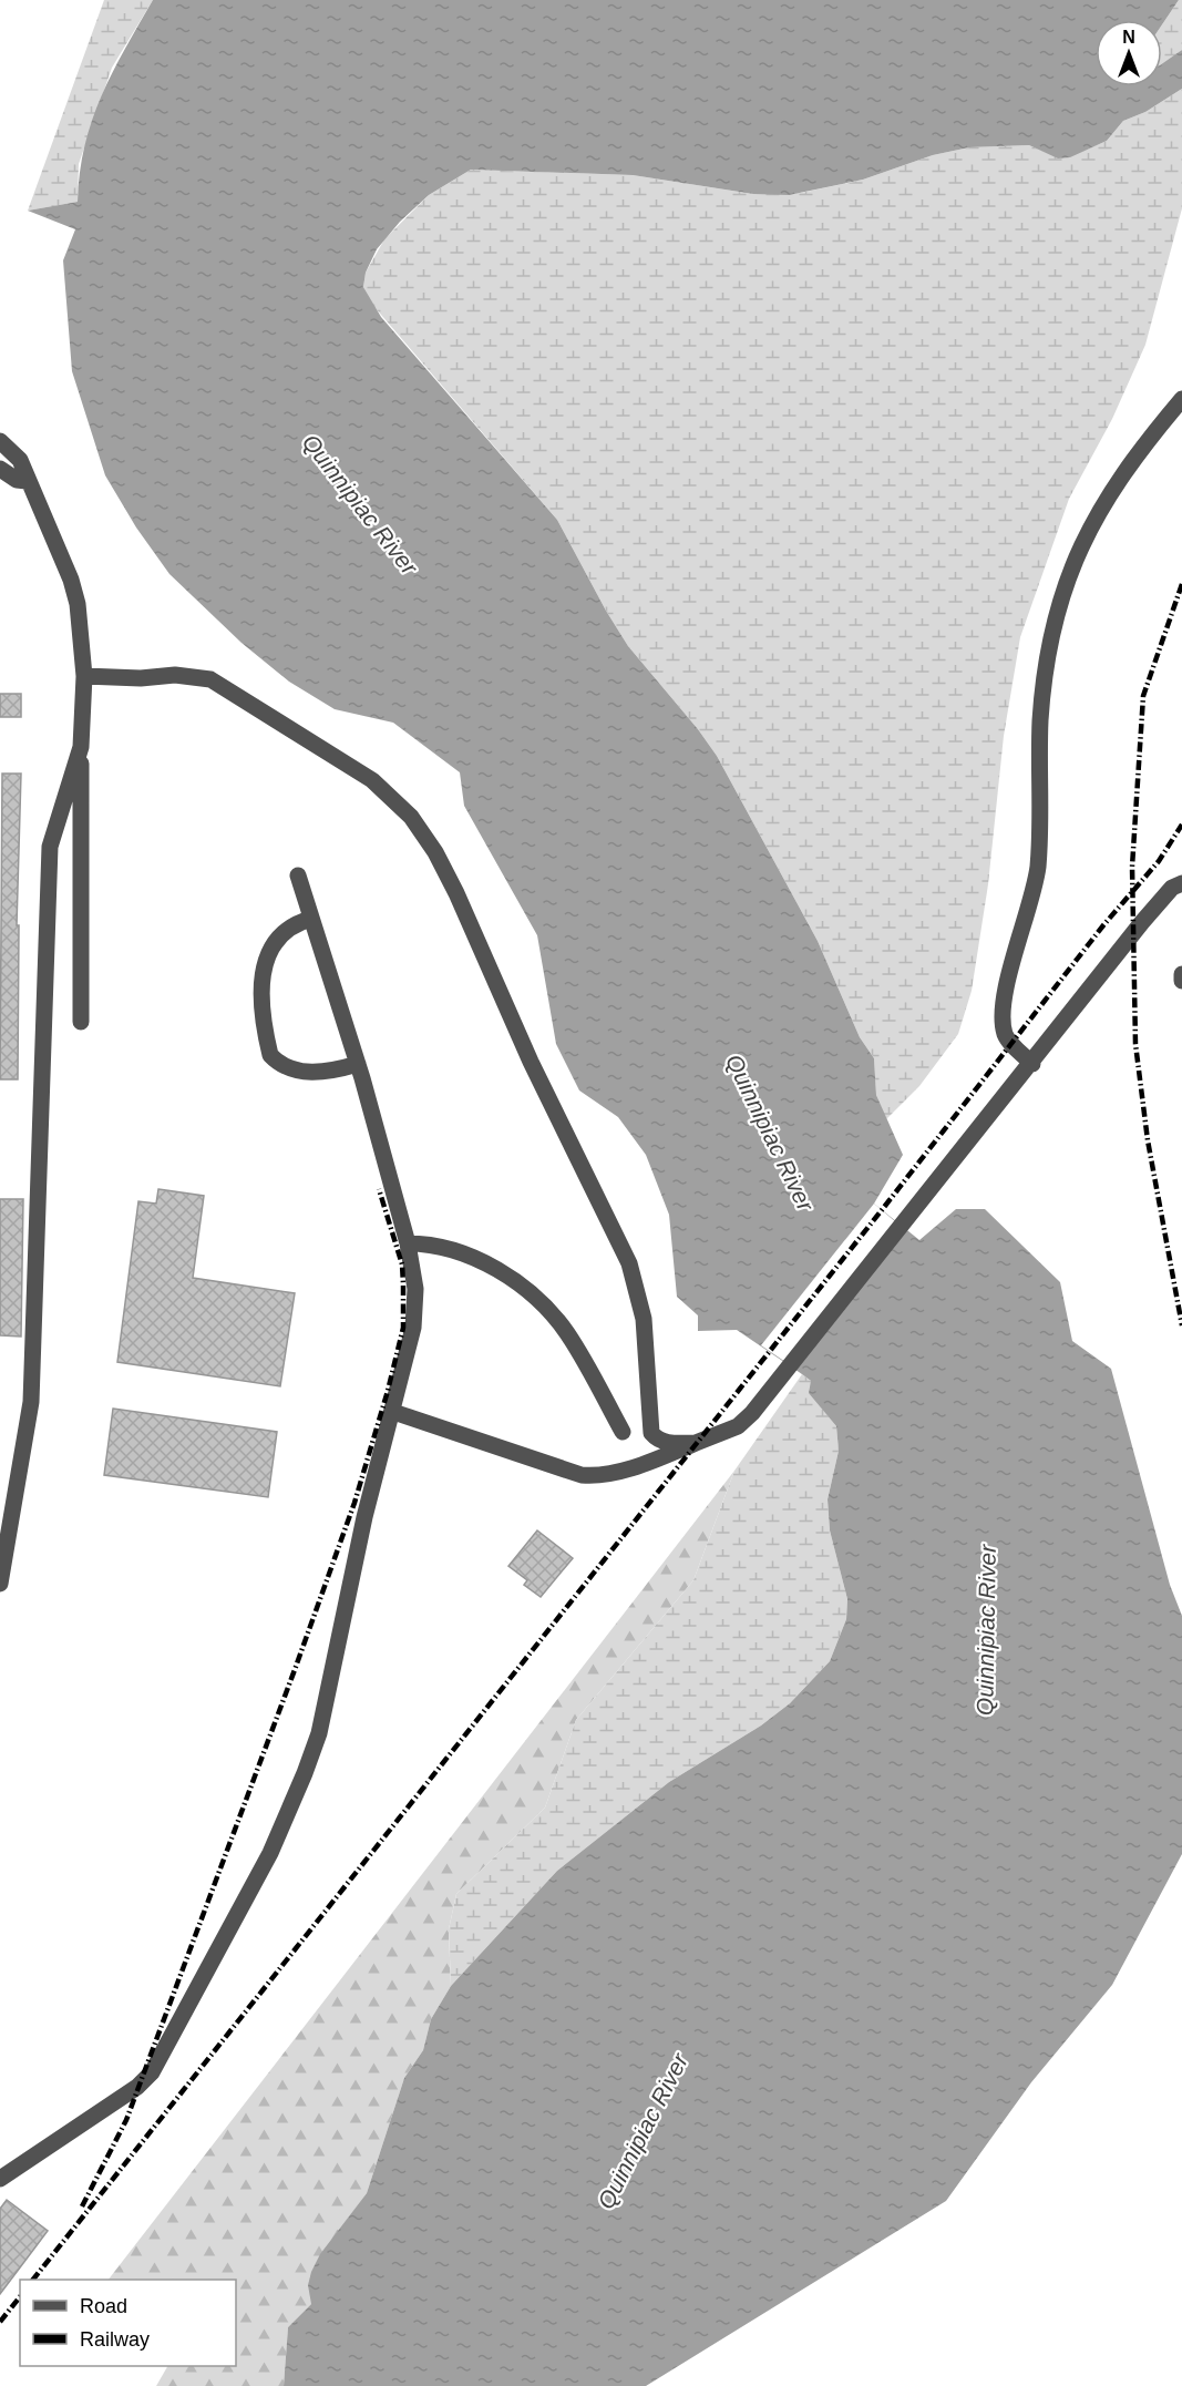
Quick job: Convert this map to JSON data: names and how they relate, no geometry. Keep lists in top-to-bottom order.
{
  "water": ["Quinnipiac River"],
  "legend": ["Road", "Railway"],
  "north": "top"
}
